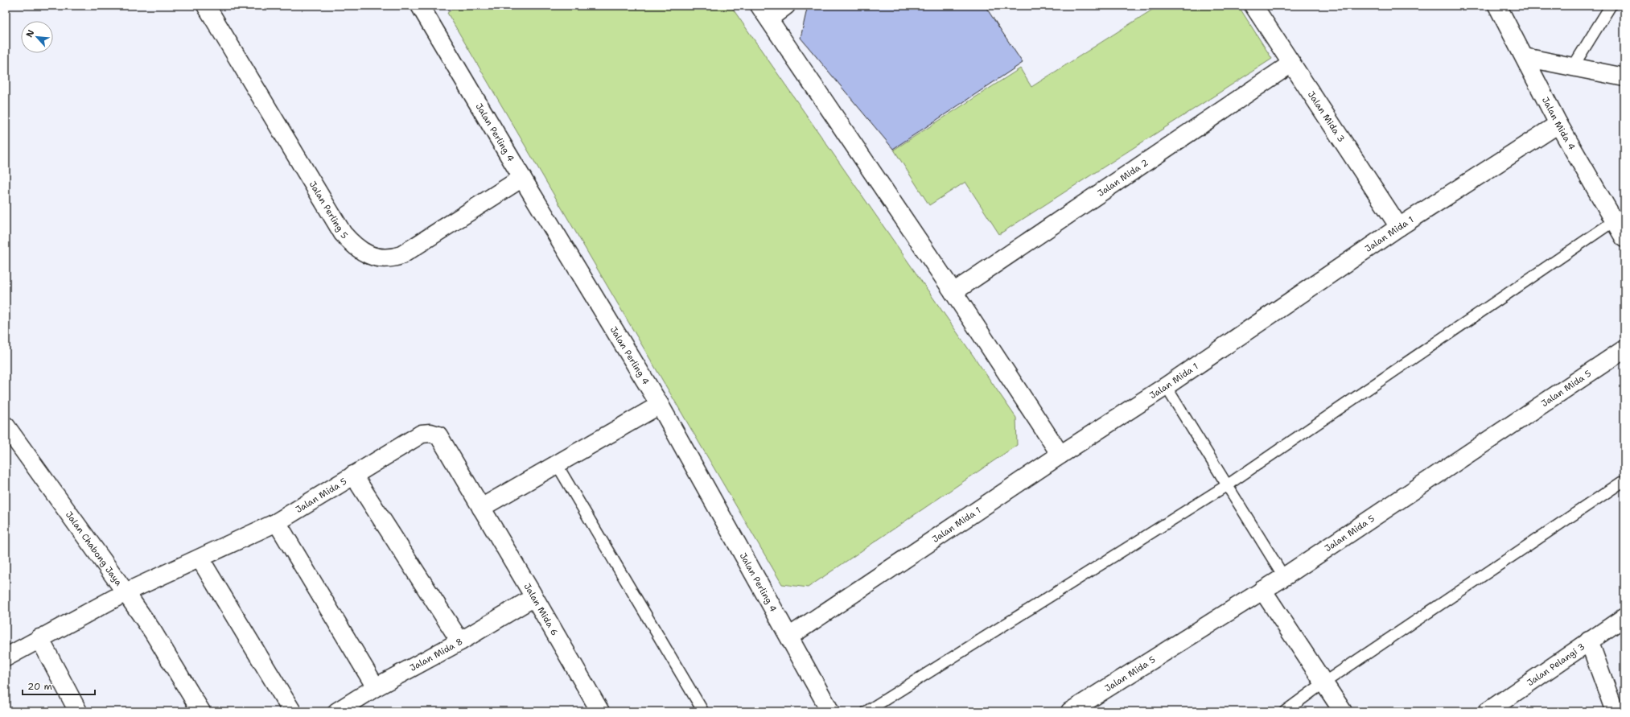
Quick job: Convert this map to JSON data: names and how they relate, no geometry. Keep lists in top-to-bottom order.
{
  "streets": {
    "street": [
      "Jalan Mida 3",
      "Jalan Mida 4",
      "Jalan Perling 4",
      "Jalan Mida 2",
      "Jalan Perling 5",
      "Jalan Mida 1",
      "Jalan Mida 5",
      "Jalan Chabong Jaya",
      "Jalan Mida 6",
      "Jalan Mida 8",
      "Jalan Pelangi 3"
    ]
  },
  "crossings": [
    ["Jalan Mida 3", "Jalan Mida 2"],
    ["Jalan Mida 3", "Jalan Mida 1"],
    ["Jalan Mida 4", "Jalan Mida 1"],
    ["Jalan Perling 4", "Jalan Perling 5"],
    ["Jalan Perling 4", "Jalan Mida 1"],
    ["Jalan Mida 5", "Jalan Chabong Jaya"],
    ["Jalan Mida 5", "Jalan Mida 6"],
    ["Jalan Mida 6", "Jalan Mida 8"]
  ],
  "scale_bar": "20 m",
  "north": "top left"
}
